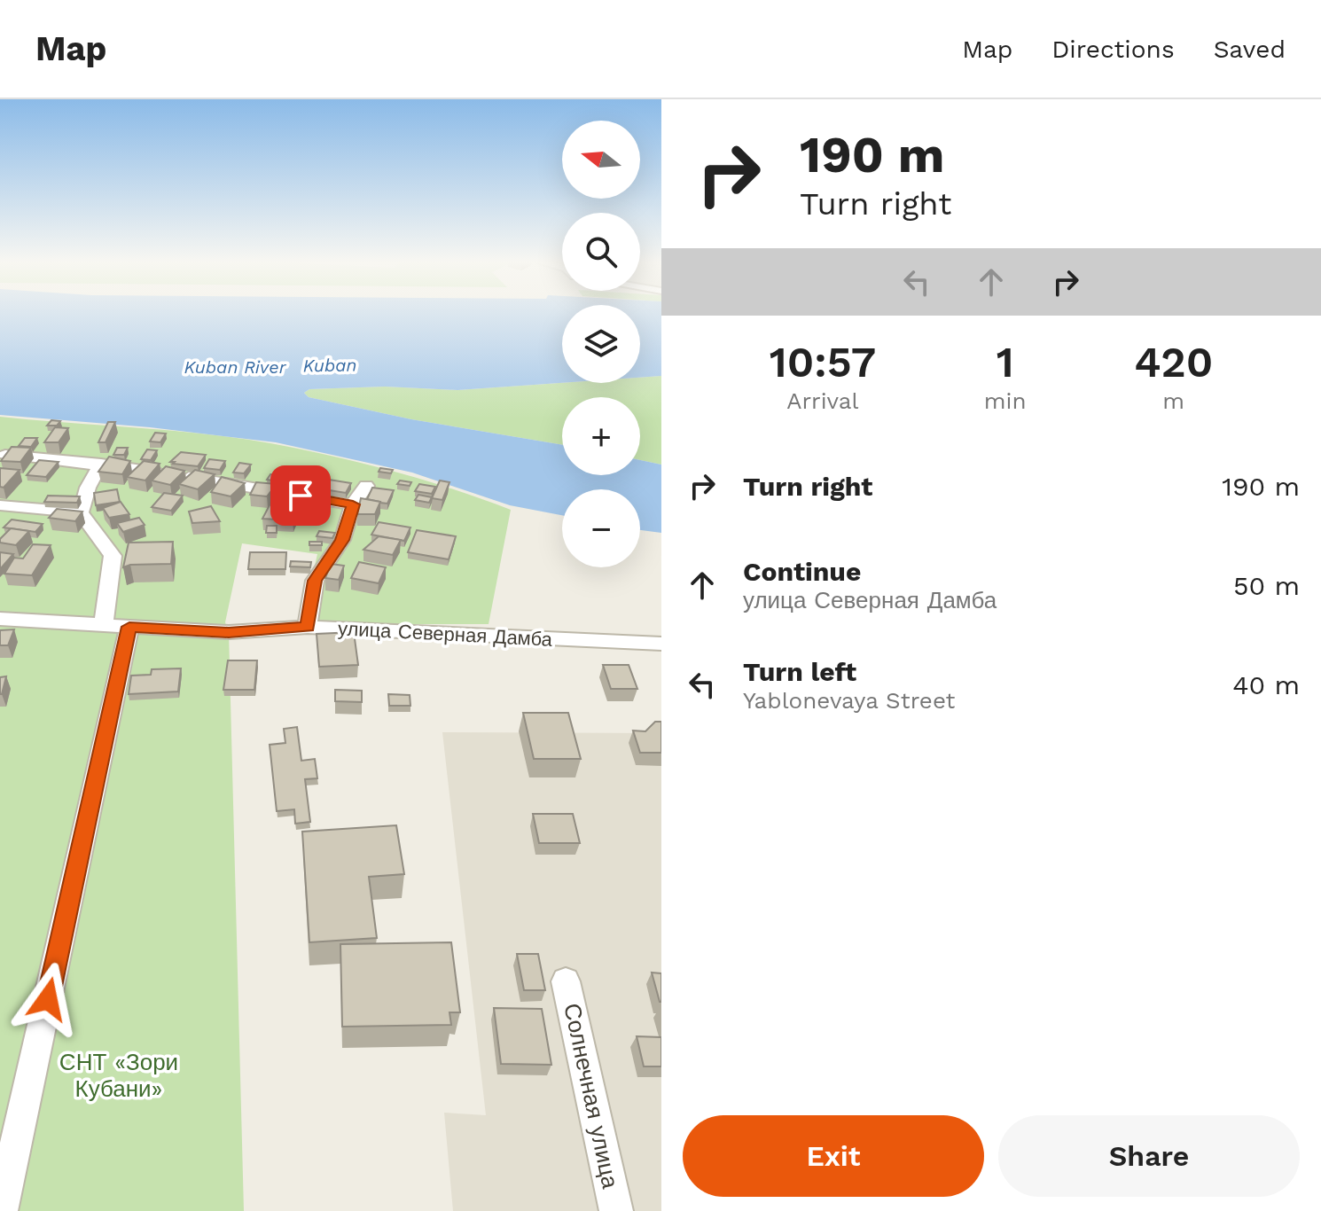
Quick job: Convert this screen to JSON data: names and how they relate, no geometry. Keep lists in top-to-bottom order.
{
  "streets": {
    "street": ["улица Северная Дамба", "Солнечная улица"]
  },
  "water": ["Kuban", "Kuban River"],
  "parks": ["СНТ «Зори Кубани»"],
  "north": "left",
  "page": {
    "header": "Map",
    "nav": ["Map", "Directions", "Saved"],
    "turn": ["190 m", "Turn right"],
    "map_buttons": ["+", "−"],
    "eta": [
      "10:57",
      "Arrival",
      "1",
      "min",
      "420",
      "m"
    ],
    "list": [
      {
        "name": "Turn right",
        "value": "190 m"
      },
      {
        "name": "Continue",
        "note": "улица Северная Дамба",
        "value": "50 m"
      },
      {
        "name": "Turn left",
        "note": "Yablonevaya Street",
        "value": "40 m"
      }
    ],
    "buttons": ["Exit", "Share"]
  }
}
